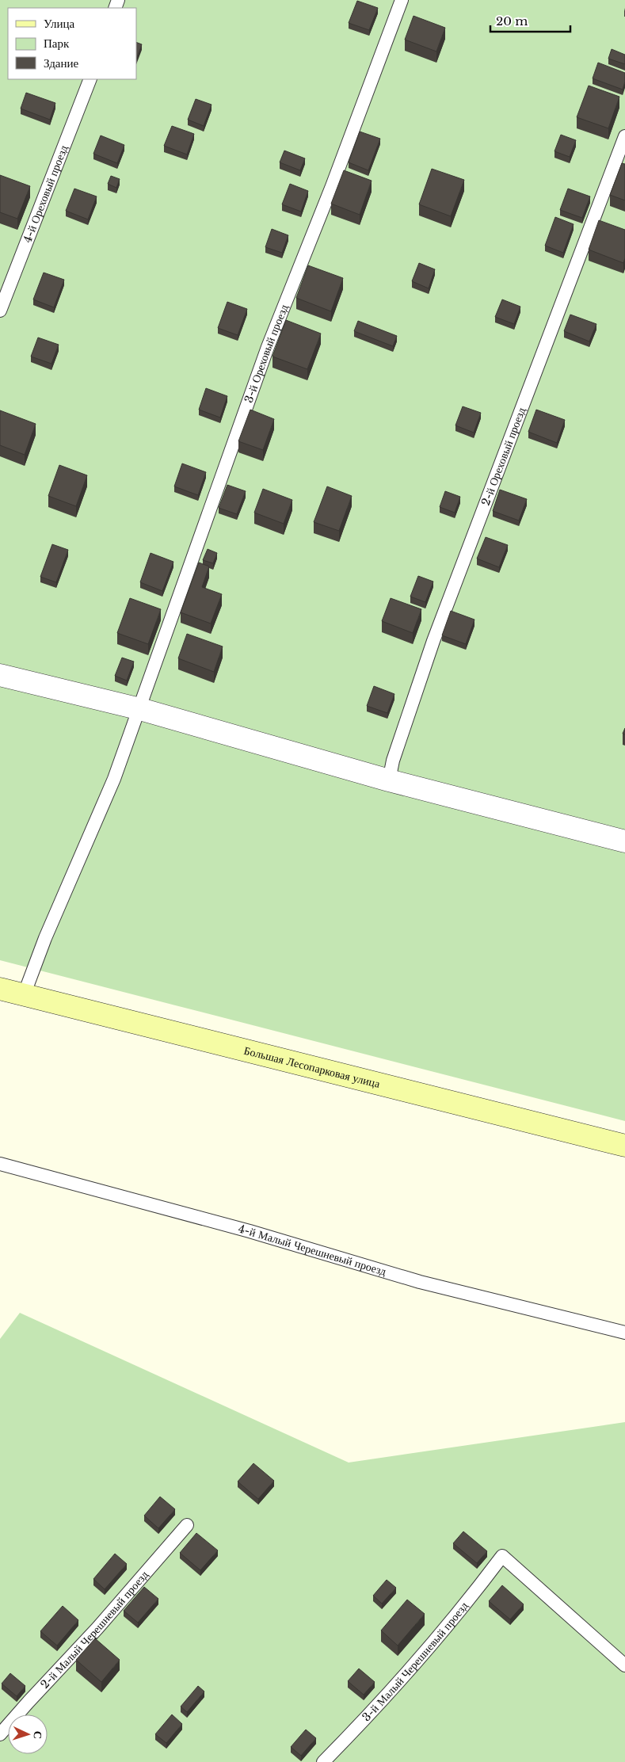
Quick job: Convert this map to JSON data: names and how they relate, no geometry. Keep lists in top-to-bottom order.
{
  "streets": {
    "main road": ["Большая Лесопарковая улица"],
    "lane": [
      "4-й Ореховый проезд",
      "3-й Ореховый проезд",
      "2-й Ореховый проезд",
      "4-й Малый Черешневый проезд",
      "2-й Малый Черешневый проезд",
      "3-й Малый Черешневый проезд"
    ]
  },
  "crossings": [
    ["3-й Ореховый проезд", "Большая Лесопарковая улица"]
  ],
  "legend": ["Улица", "Парк", "Здание"],
  "scale_bar": "20 m",
  "north": "right"
}
